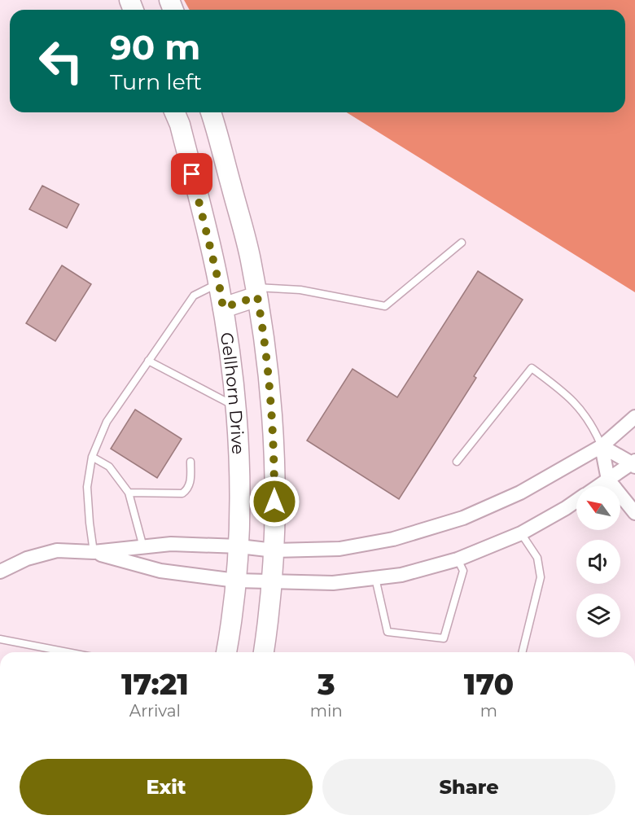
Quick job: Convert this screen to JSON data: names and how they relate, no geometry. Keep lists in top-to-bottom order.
{
  "streets": {
    "main road": ["Gellhorn Drive"]
  },
  "north": "top left",
  "page": {
    "turn": ["90 m", "Turn left"],
    "eta": [
      "17:21",
      "Arrival",
      "3",
      "min",
      "170",
      "m"
    ],
    "buttons": ["Exit", "Share"]
  }
}
